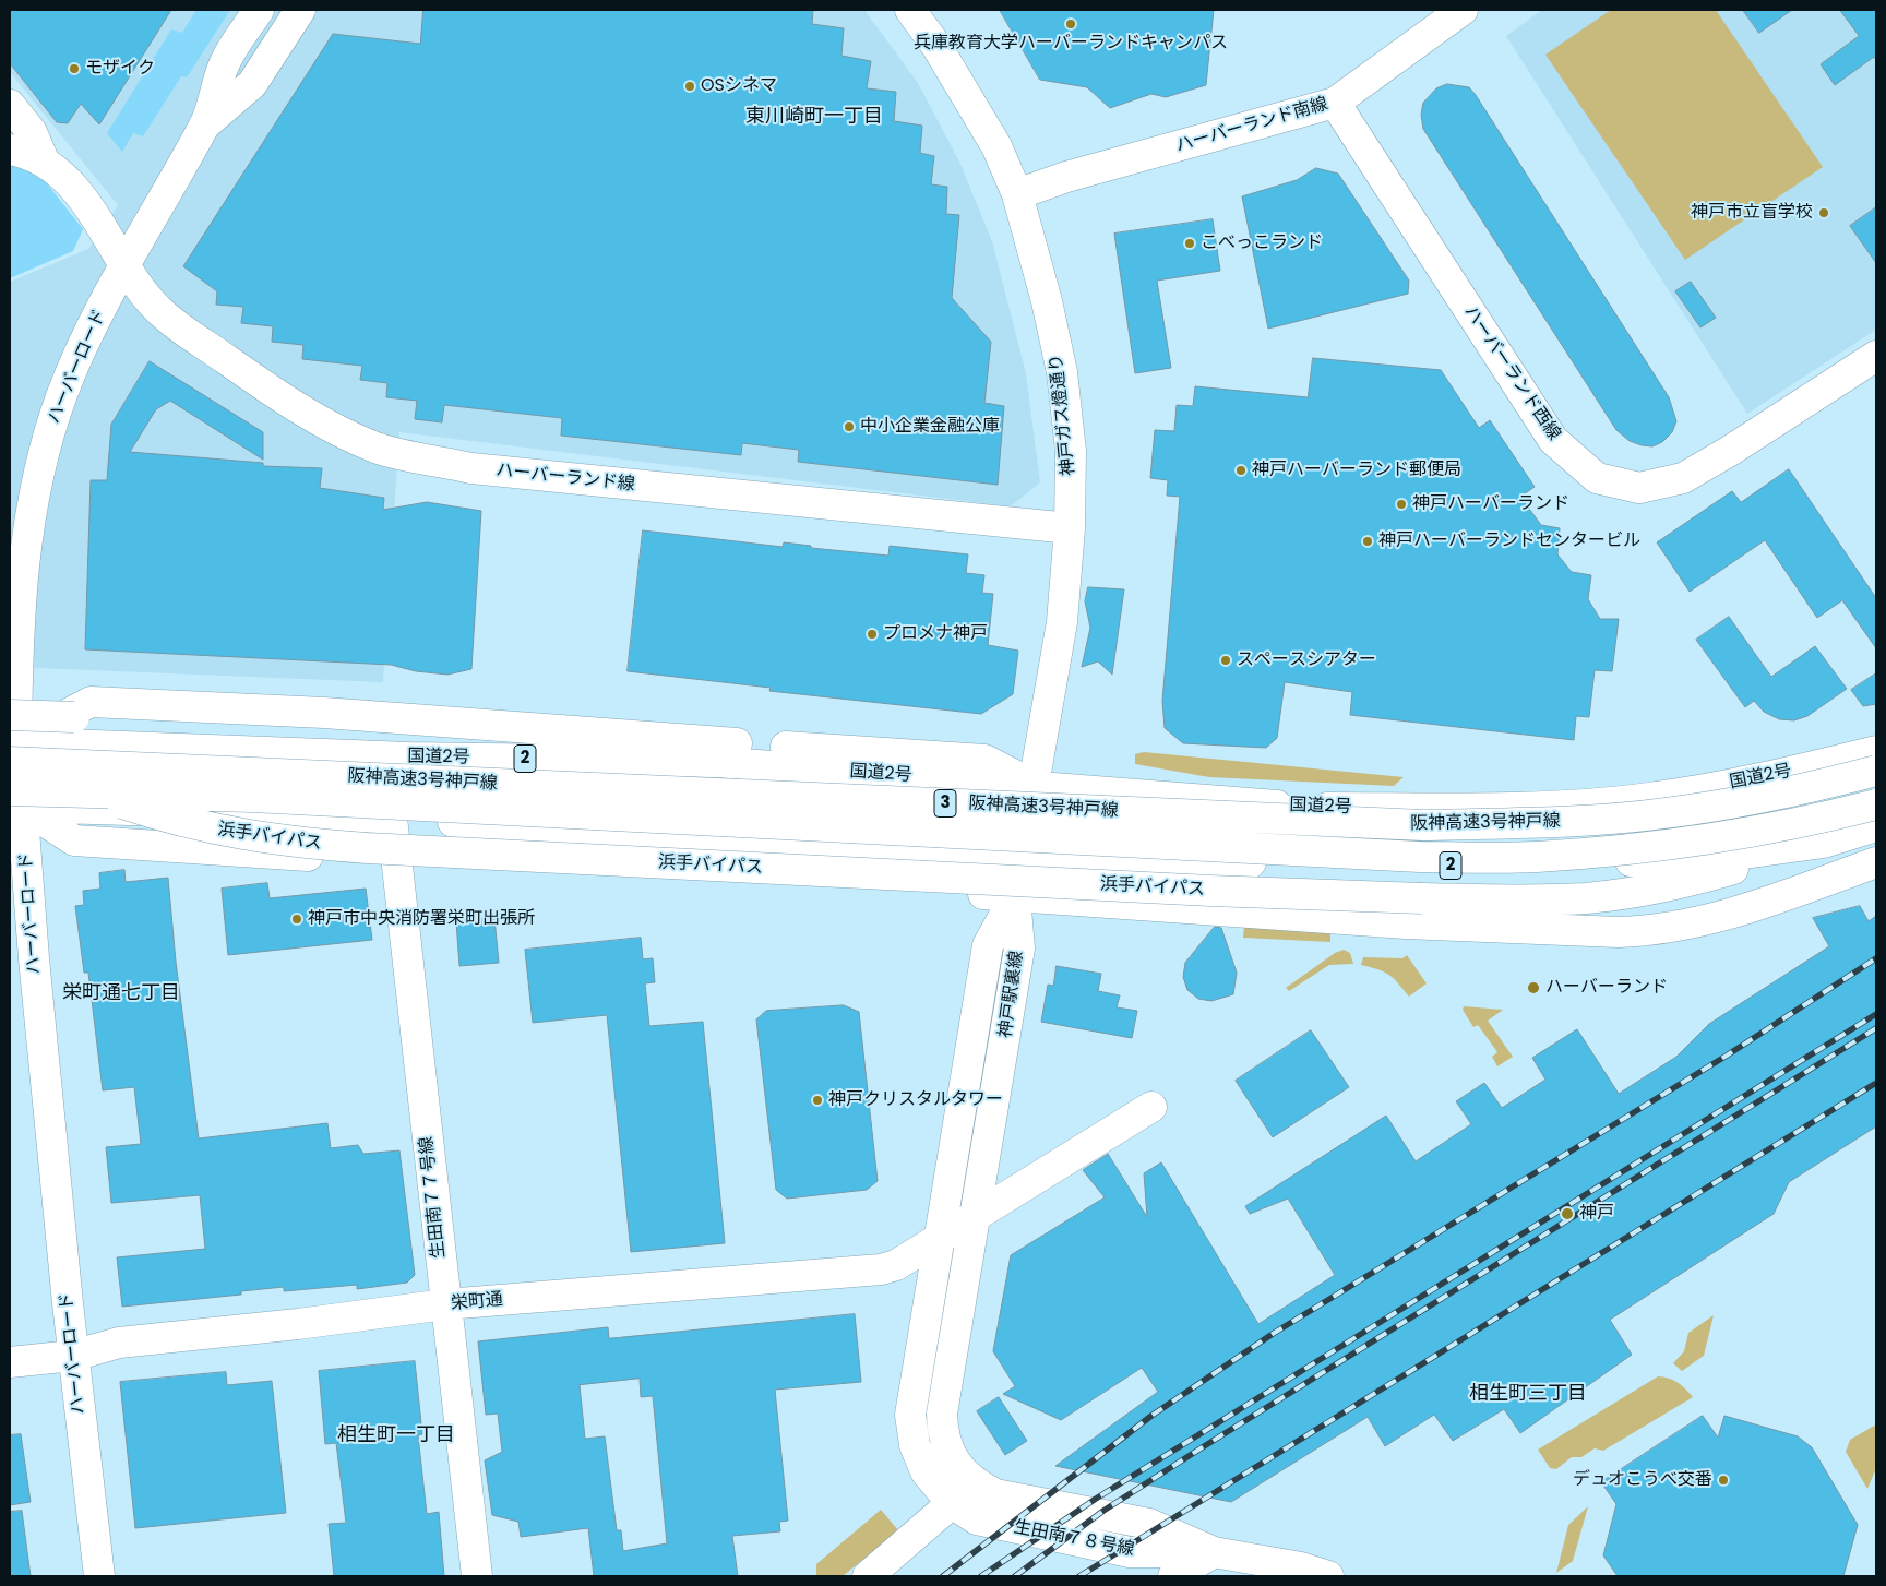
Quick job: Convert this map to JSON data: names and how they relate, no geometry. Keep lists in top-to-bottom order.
{
  "streets": {
    "main road": [
      "ハーバーランド南線",
      "ハーバーロード",
      "ハーバーランド西線",
      "神戸ガス燈通り",
      "ハーバーランド線",
      "国道2号",
      "2",
      "阪神高速3号神戸線",
      "3",
      "浜手バイパス",
      "神戸駅裏線",
      "生田南７７号線",
      "栄町通",
      "生田南７８号線"
    ]
  },
  "crossings": [
    ["ハーバーランド南線", "ハーバーランド西線"],
    ["ハーバーランド南線", "神戸ガス燈通り"],
    ["ハーバーロード", "ハーバーランド線"],
    ["ハーバーロード", "国道2号"],
    ["ハーバーロード", "2"],
    ["ハーバーロード", "阪神高速3号神戸線"],
    ["ハーバーロード", "浜手バイパス"],
    ["ハーバーロード", "栄町通"],
    ["神戸ガス燈通り", "ハーバーランド線"],
    ["神戸ガス燈通り", "国道2号"],
    ["神戸ガス燈通り", "2"],
    ["神戸ガス燈通り", "神戸駅裏線"],
    ["国道2号", "2"],
    ["国道2号", "阪神高速3号神戸線"],
    ["国道2号", "浜手バイパス"],
    ["2", "阪神高速3号神戸線"],
    ["2", "浜手バイパス"],
    ["2", "生田南７７号線"],
    ["阪神高速3号神戸線", "浜手バイパス"],
    ["神戸駅裏線", "栄町通"],
    ["神戸駅裏線", "生田南７８号線"],
    ["生田南７７号線", "栄町通"]
  ],
  "districts": [
    "東川崎町一丁目",
    "栄町通七丁目",
    "相生町三丁目",
    "相生町一丁目"
  ],
  "places": [
    "兵庫教育大学ハーバーランドキャンパス",
    "モザイク",
    "OSシネマ",
    "神戸市立盲学校",
    "こべっこランド",
    "中小企業金融公庫",
    "神戸ハーバーランド郵便局",
    "神戸ハーバーランド",
    "神戸ハーバーランドセンタービル",
    "プロメナ神戸",
    "スペースシアター",
    "神戸市中央消防署栄町出張所",
    "ハーバーランド",
    "神戸クリスタルタワー",
    "神戸",
    "デュオこうべ交番"
  ]
}
